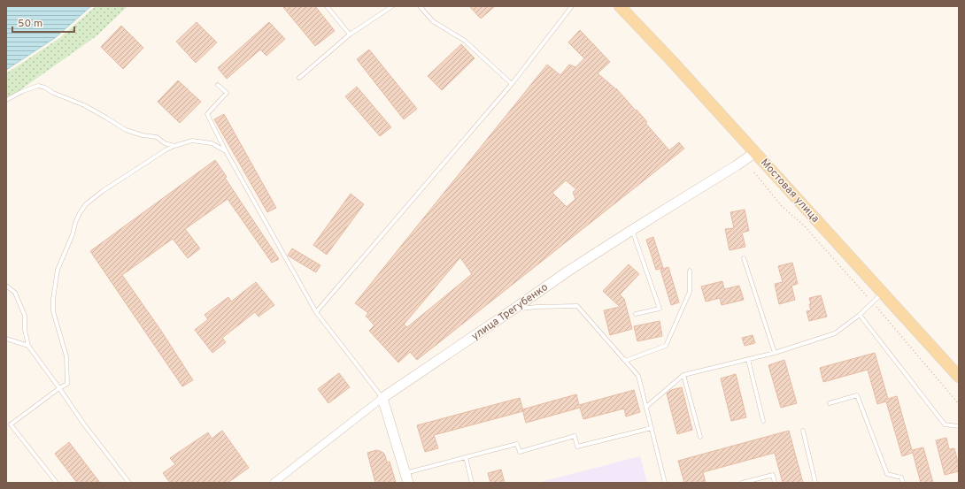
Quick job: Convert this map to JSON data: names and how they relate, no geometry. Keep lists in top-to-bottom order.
{
  "streets": {
    "main road": ["Мостовая улица"],
    "street": ["улица Трегубенко"]
  },
  "crossings": [
    ["Мостовая улица", "улица Трегубенко"]
  ],
  "scale_bar": "50 m"
}
